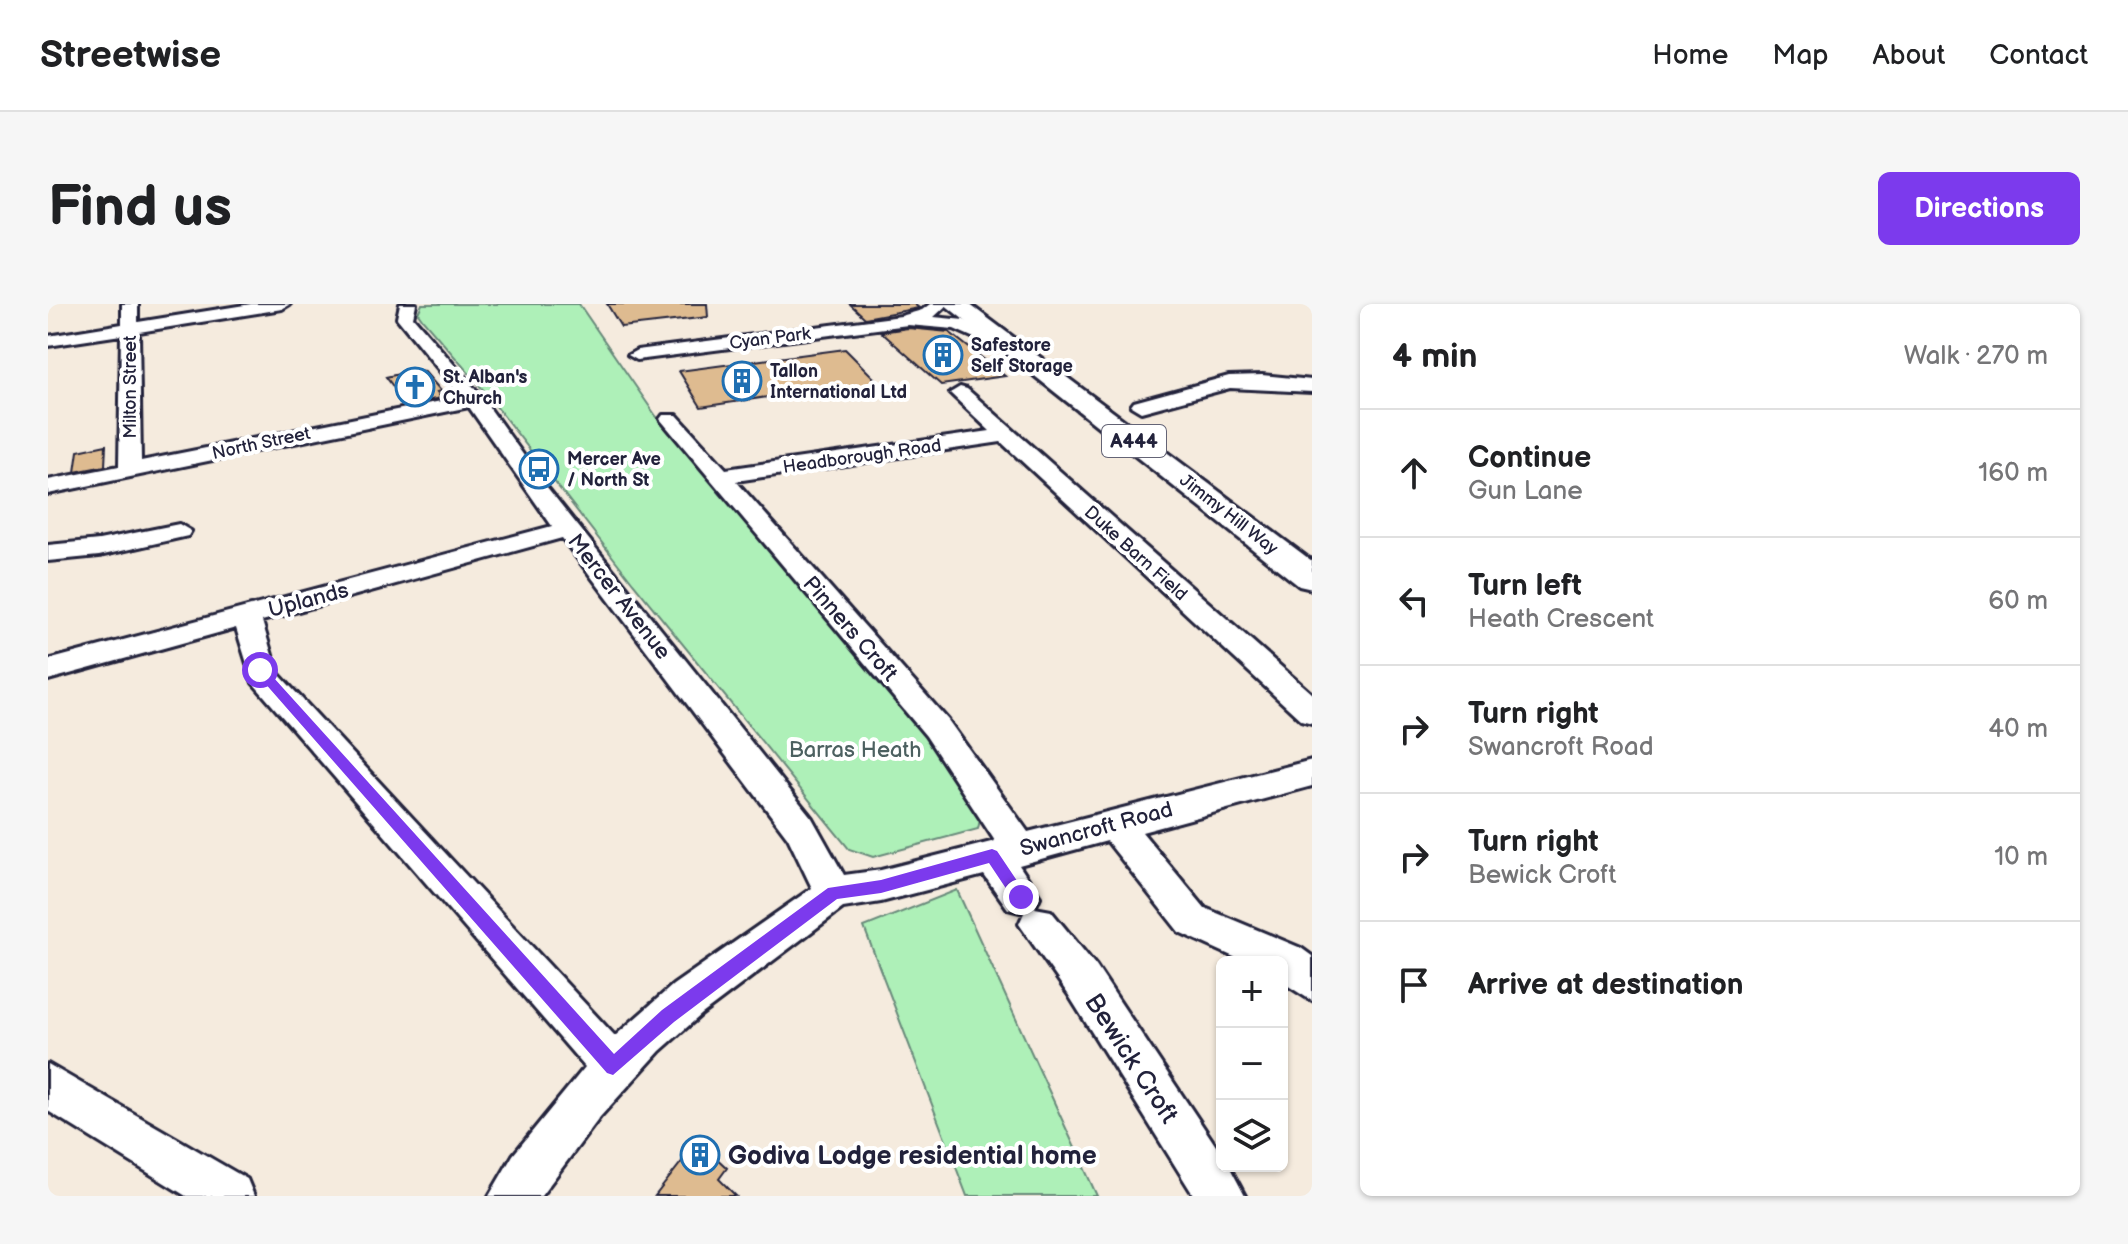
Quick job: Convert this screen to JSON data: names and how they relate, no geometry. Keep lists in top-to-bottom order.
{
  "streets": {
    "highway": ["A444", "Jimmy Hill Way"],
    "street": [
      "Cyan Park",
      "Milton Street",
      "North Street",
      "Headborough Road",
      "Duke Barn Field",
      "Mercer Avenue",
      "Uplands",
      "Pinners Croft",
      "Swancroft Road",
      "Bewick Croft"
    ]
  },
  "crossings": [
    ["Cyan Park", "Jimmy Hill Way"],
    ["Milton Street", "North Street"],
    ["North Street", "Mercer Avenue"],
    ["Headborough Road", "Duke Barn Field"],
    ["Headborough Road", "Pinners Croft"],
    ["Mercer Avenue", "Uplands"],
    ["Mercer Avenue", "Swancroft Road"],
    ["Pinners Croft", "Swancroft Road"],
    ["Pinners Croft", "Bewick Croft"],
    ["Swancroft Road", "Bewick Croft"]
  ],
  "parks": ["Barras Heath"],
  "places": {
    "building": ["Safestore Self Storage", "Tallon International Ltd", "Godiva Lodge residential home"],
    "church": ["St. Alban's Church"],
    "bus stop": ["Mercer Ave / North St"]
  },
  "page": {
    "header": "Streetwise",
    "nav": [
      "Home",
      "Map",
      "About",
      "Contact"
    ],
    "buttons": "Directions",
    "title": "Find us",
    "heading": ["4 min", "Walk · 270 m"],
    "list": [
      ["Continue", "Gun Lane", "160 m"],
      ["Turn left", "Heath Crescent", "60 m"],
      ["Turn right", "Swancroft Road", "40 m"],
      ["Turn right", "Bewick Croft", "10 m"],
      "Arrive at destination"
    ],
    "map_buttons": ["+", "−"]
  }
}
